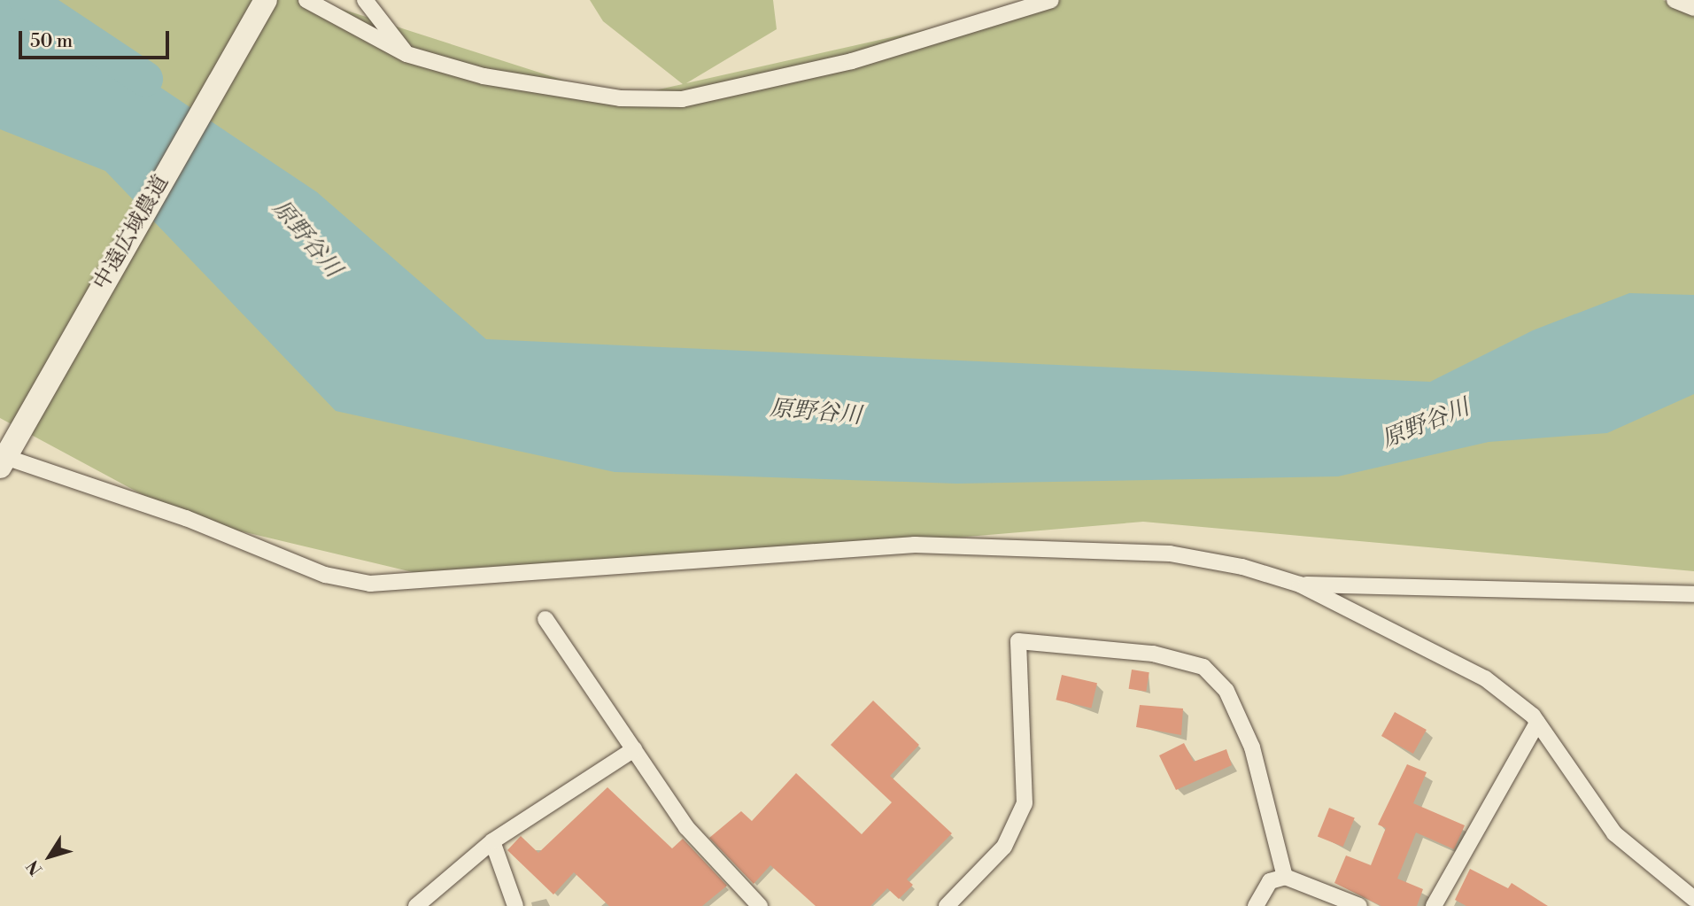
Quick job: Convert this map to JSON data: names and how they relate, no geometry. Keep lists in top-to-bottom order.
{
  "streets": {
    "street": ["中遠広域農道"]
  },
  "water": ["原野谷川"],
  "scale_bar": "50 m",
  "north": "bottom left"
}
